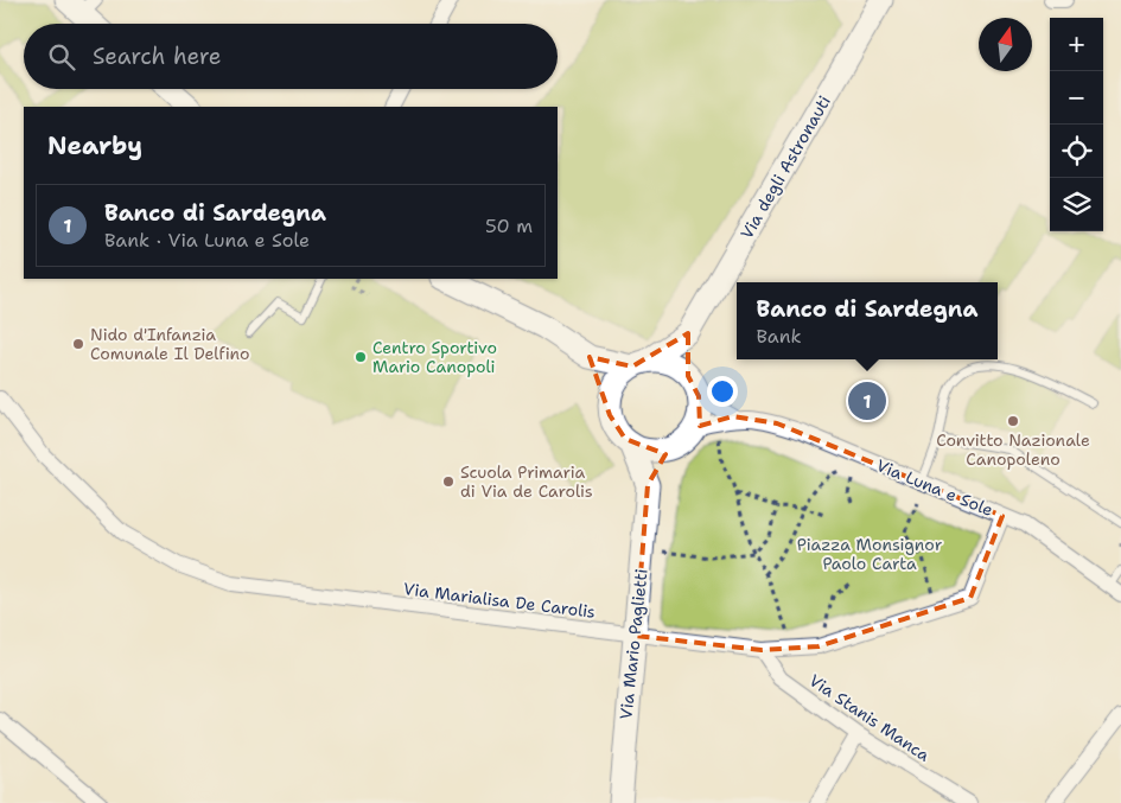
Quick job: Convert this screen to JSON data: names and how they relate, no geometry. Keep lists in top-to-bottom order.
{
  "streets": {
    "main road": ["Via degli Astronauti", "Via Mario Paglietti"],
    "street": ["Via Luna e Sole", "Via Marialisa De Carolis", "Via Stanis Manca"]
  },
  "crossings": [
    ["Via degli Astronauti", "Via Luna e Sole"],
    ["Via Luna e Sole", "Via Marialisa De Carolis"],
    ["Via Marialisa De Carolis", "Via Mario Paglietti"],
    ["Via Marialisa De Carolis", "Via Stanis Manca"]
  ],
  "parks": ["Piazza Monsignor Paolo Carta"],
  "places": [
    "Nido d'Infanzia Comunale Il Delfino",
    "Centro Sportivo Mario Canopoli",
    "Convitto Nazionale Canopoleno",
    "Scuola Primaria di Via de Carolis"
  ],
  "north": "top",
  "page": {
    "map_buttons": ["+", "−"],
    "search": "Search here",
    "heading": "Nearby",
    "list": [
      {
        "mark": "1",
        "name": "Banco di Sardegna",
        "note": "Bank · Via Luna e Sole",
        "value": "50 m"
      }
    ],
    "popup": ["Banco di Sardegna", "Bank"],
    "pins": "1"
  }
}
